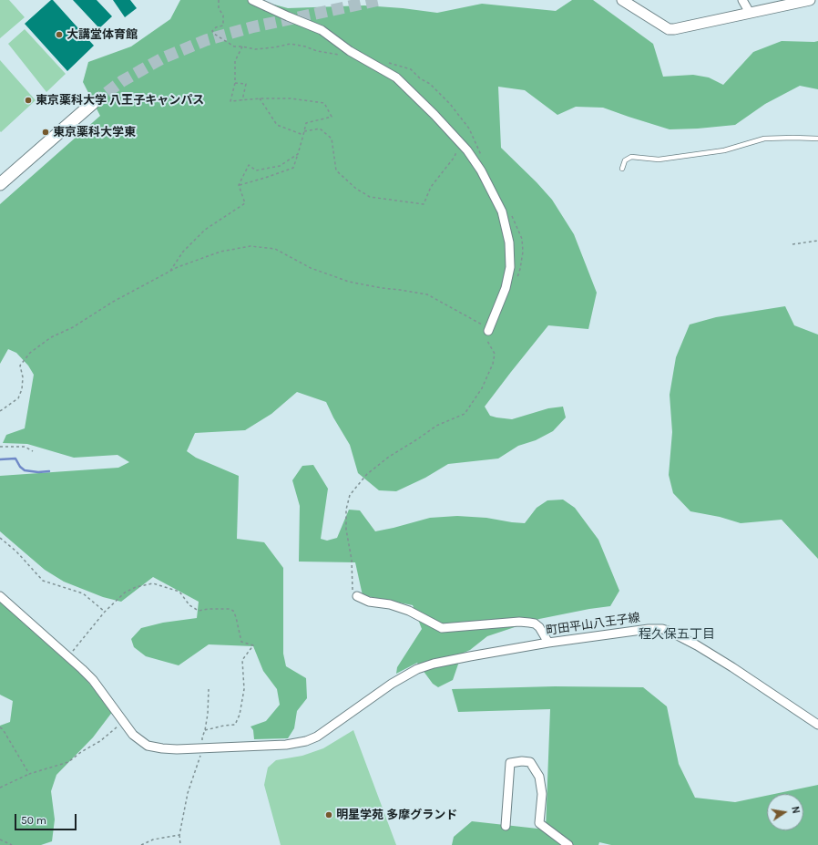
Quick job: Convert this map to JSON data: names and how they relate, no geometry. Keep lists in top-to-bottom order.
{
  "streets": {
    "street": ["町田平山八王子線"]
  },
  "districts": ["程久保五丁目"],
  "places": [
    "大講堂体育館",
    "東京薬科大学 八王子キャンパス",
    "東京薬科大学東",
    "明星学苑 多摩グランド"
  ],
  "scale_bar": "50 m",
  "north": "right"
}
